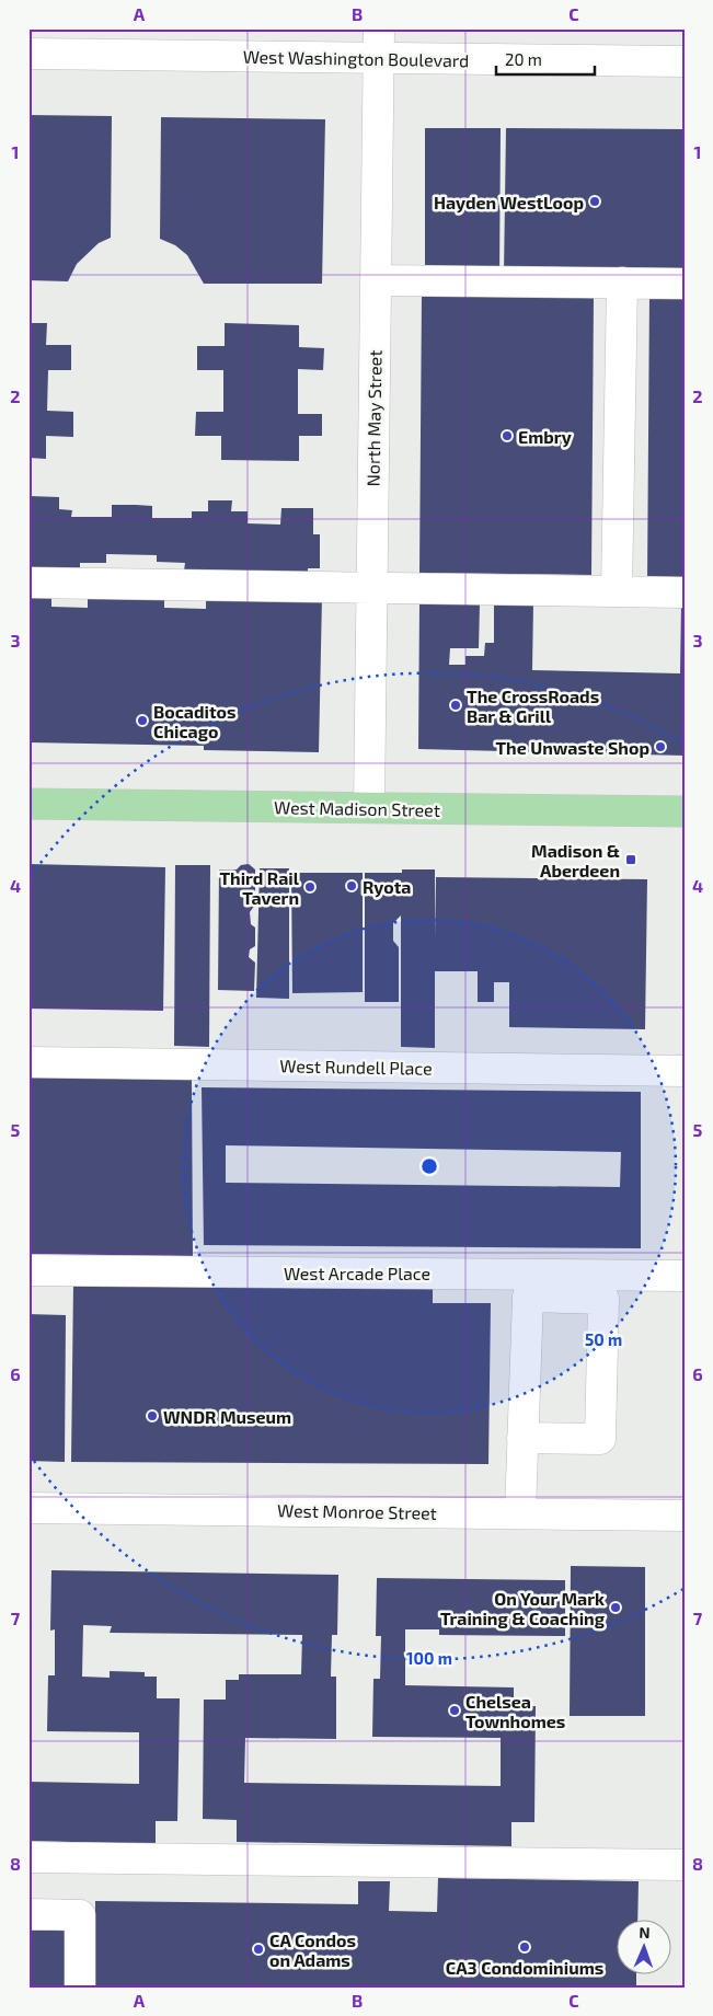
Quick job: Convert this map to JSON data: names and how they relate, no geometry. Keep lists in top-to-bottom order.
{
  "streets": {
    "main road": ["West Madison Street"],
    "street": [
      "West Washington Boulevard",
      "North May Street",
      "West Rundell Place",
      "West Arcade Place",
      "West Monroe Street"
    ]
  },
  "crossings": [
    ["West Washington Boulevard", "North May Street"],
    ["North May Street", "West Madison Street"]
  ],
  "places": {
    "other": [
      "Hayden WestLoop",
      "Embry",
      "The CrossRoads Bar & Grill",
      "Bocaditos Chicago",
      "The Unwaste Shop",
      "Ryota",
      "Third Rail Tavern",
      "WNDR Museum",
      "On Your Mark Training & Coaching",
      "Chelsea Townhomes",
      "CA3 Condominiums",
      "CA Condos on Adams"
    ],
    "transit": ["Madison & Aberdeen"]
  },
  "scale_bar": "20 m",
  "north": "top",
  "grid": {
    "columns": ["A", "B", "C"],
    "rows": [
      "1",
      "2",
      "3",
      "4",
      "5",
      "6",
      "7",
      "8"
    ]
  },
  "rings": ["50 m", "100 m"]
}
